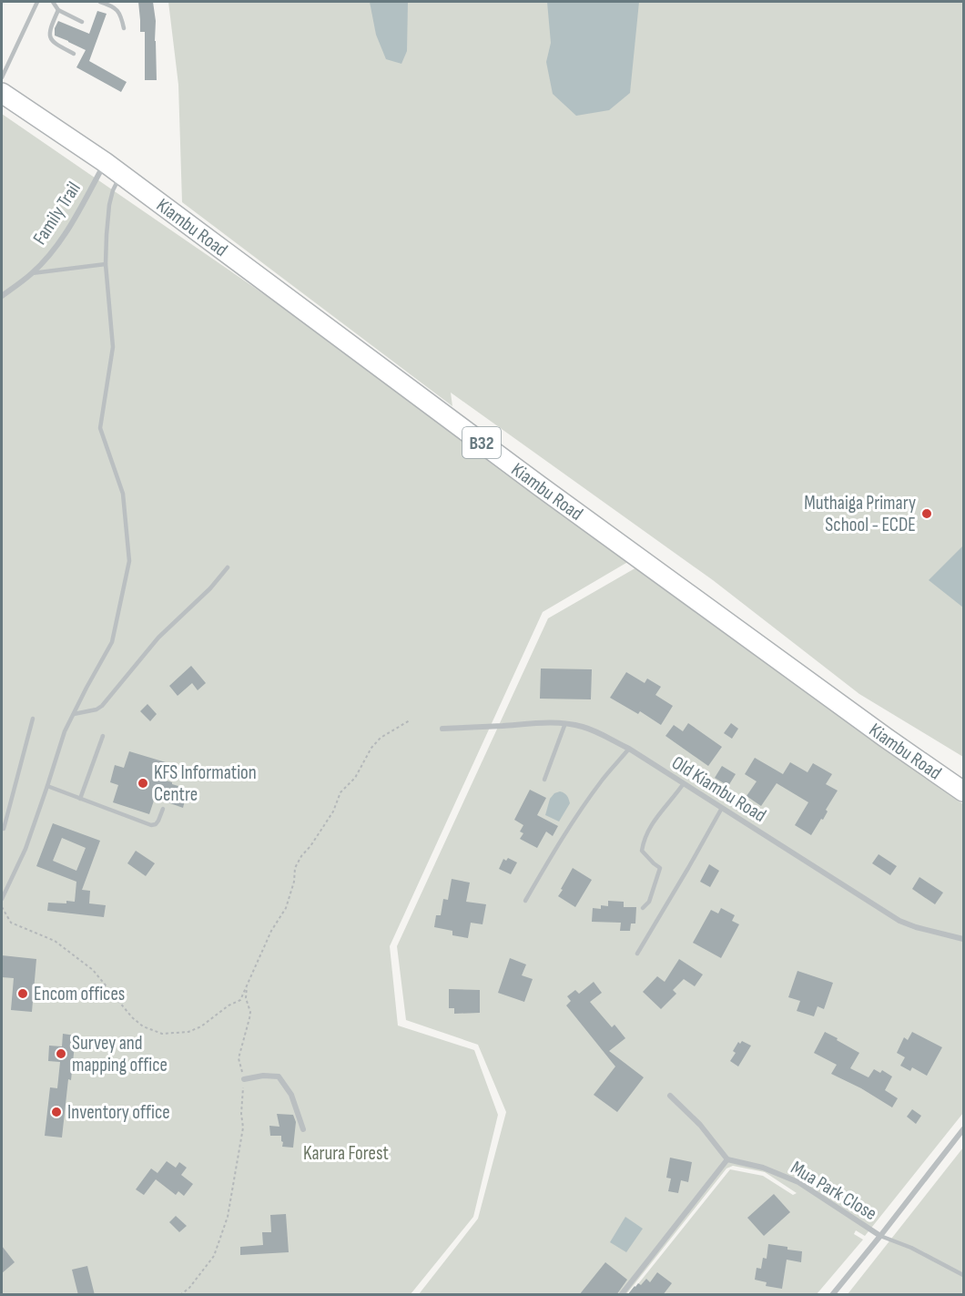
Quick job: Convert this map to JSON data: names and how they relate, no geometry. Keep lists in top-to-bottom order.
{
  "streets": {
    "highway": ["Kiambu Road", "B32"],
    "street": ["Family Trail", "Old Kiambu Road", "Mua Park Close"]
  },
  "crossings": [
    ["Family Trail", "Kiambu Road"]
  ],
  "parks": ["Karura Forest"],
  "places": [
    "Muthaiga Primary School - ECDE",
    "KFS Information Centre",
    "Encom offices",
    "Survey and mapping office",
    "Inventory office"
  ]
}
